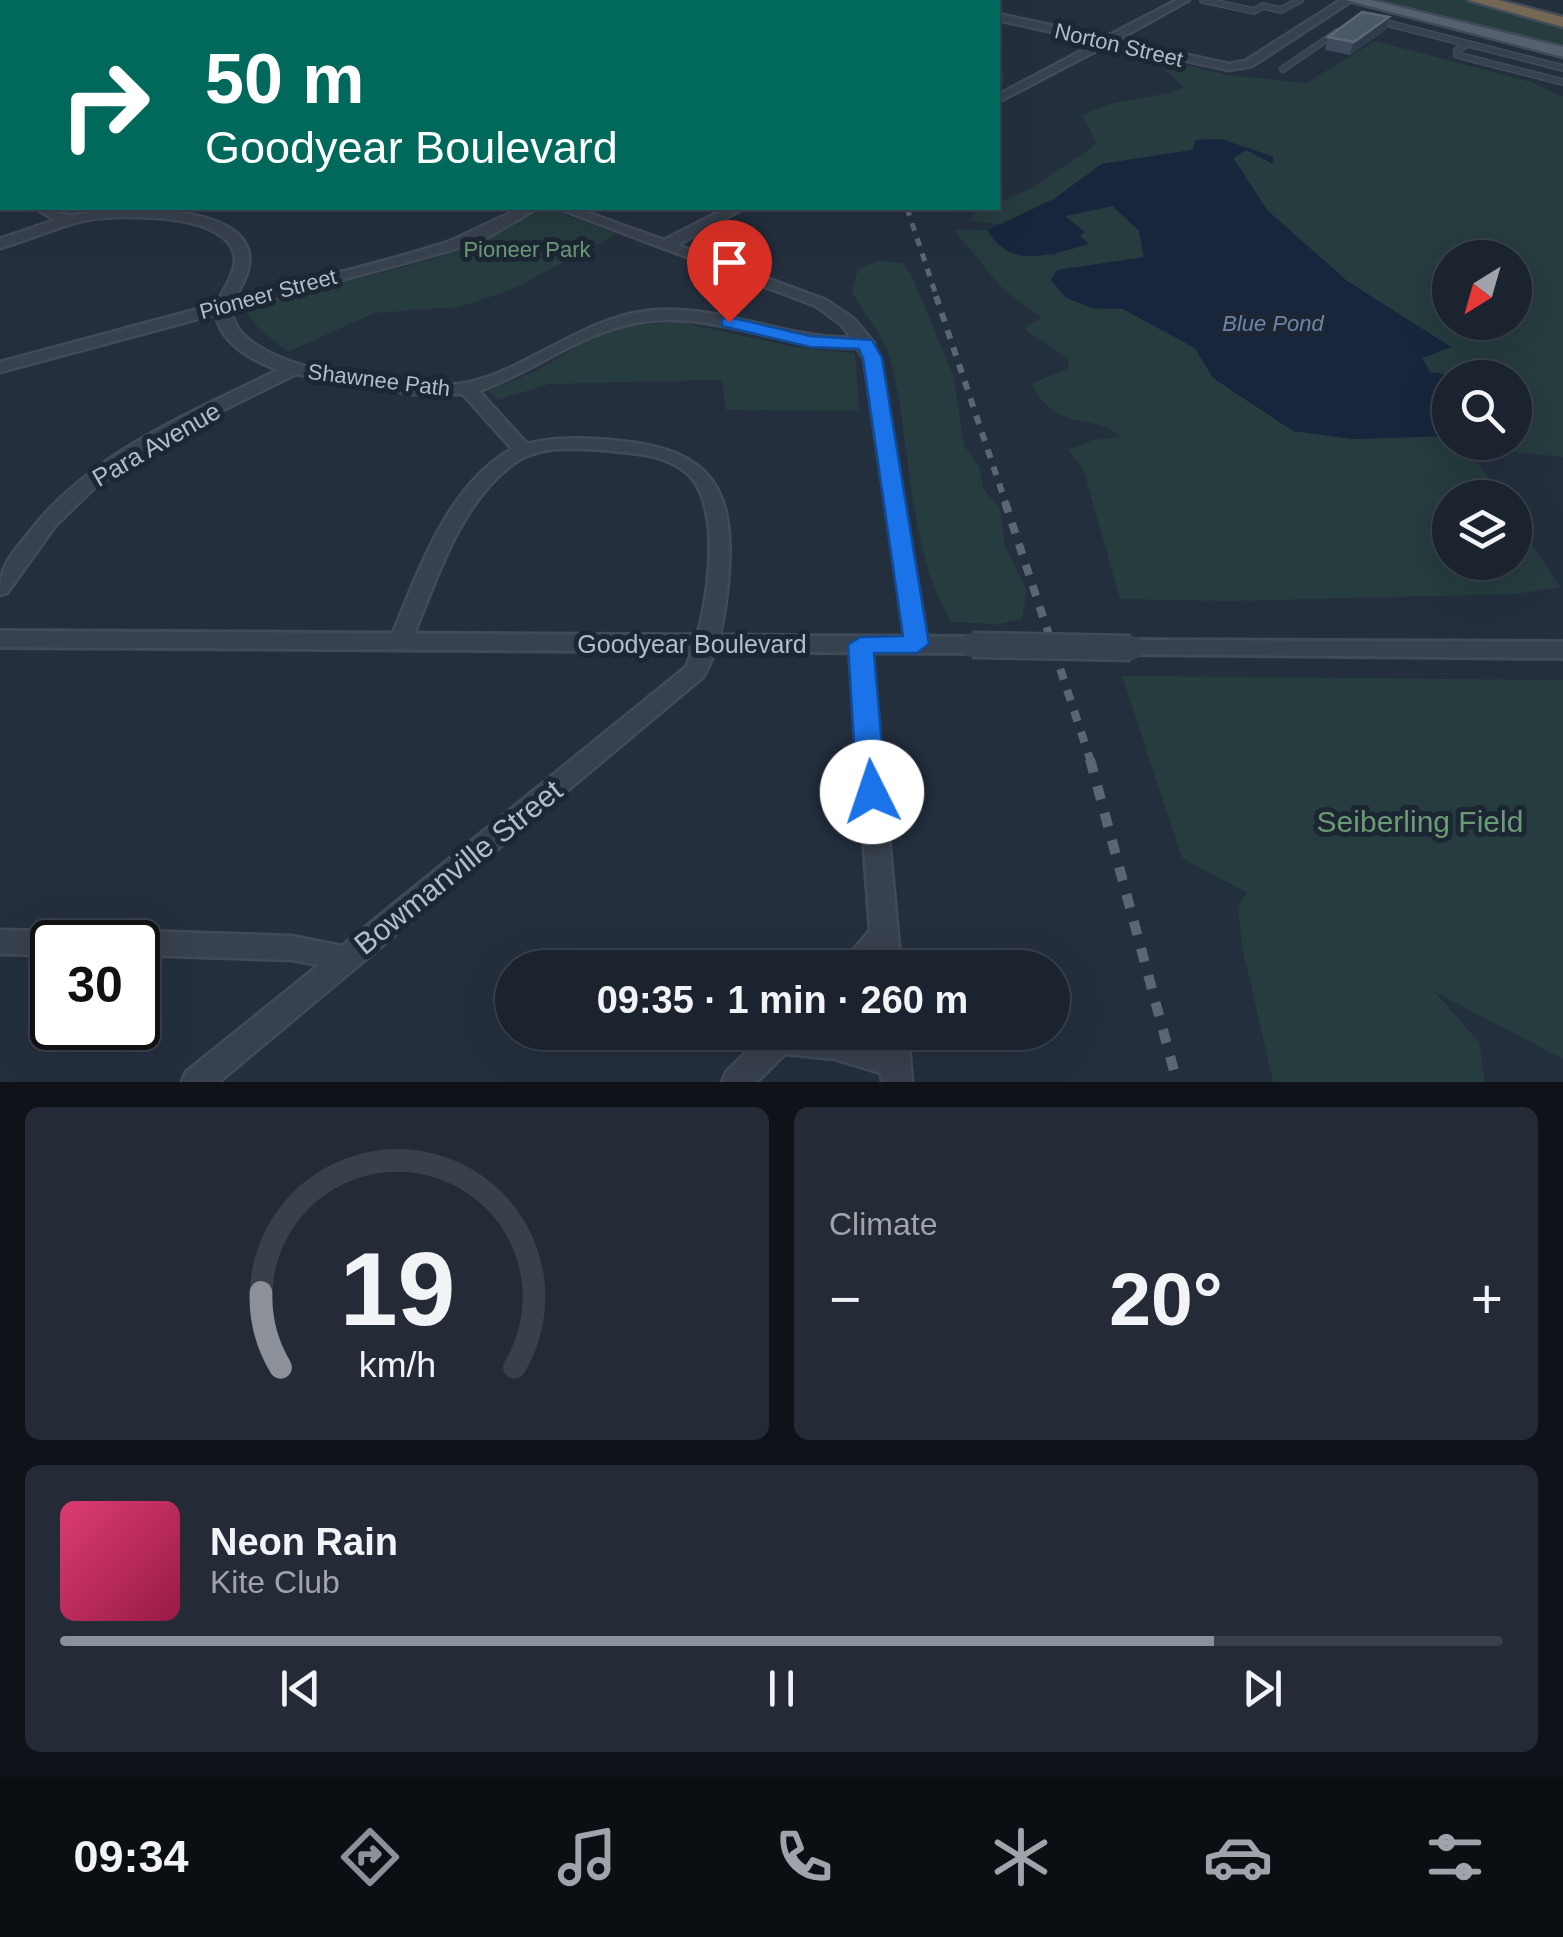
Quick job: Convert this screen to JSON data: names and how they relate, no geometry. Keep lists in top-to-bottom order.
{
  "streets": {
    "street": [
      "Norton Street",
      "Pioneer Street",
      "Shawnee Path",
      "Para Avenue",
      "Goodyear Boulevard",
      "Bowmanville Street"
    ]
  },
  "crossings": [
    ["Pioneer Street", "Shawnee Path"],
    ["Shawnee Path", "Para Avenue"],
    ["Goodyear Boulevard", "Bowmanville Street"]
  ],
  "water": ["Blue Pond"],
  "parks": ["Pioneer Park", "Seiberling Field"],
  "north": "bottom left",
  "page": {
    "turn": ["50 m", "Goodyear Boulevard"],
    "limit": "30",
    "trip": "09:35 · 1 min · 260 m",
    "tile": "Climate",
    "heat": ["−", "20°", "+"],
    "song": ["Neon Rain", "Kite Club"],
    "tabs": "09:34",
    "gauge": ["19", "km/h"]
  }
}
